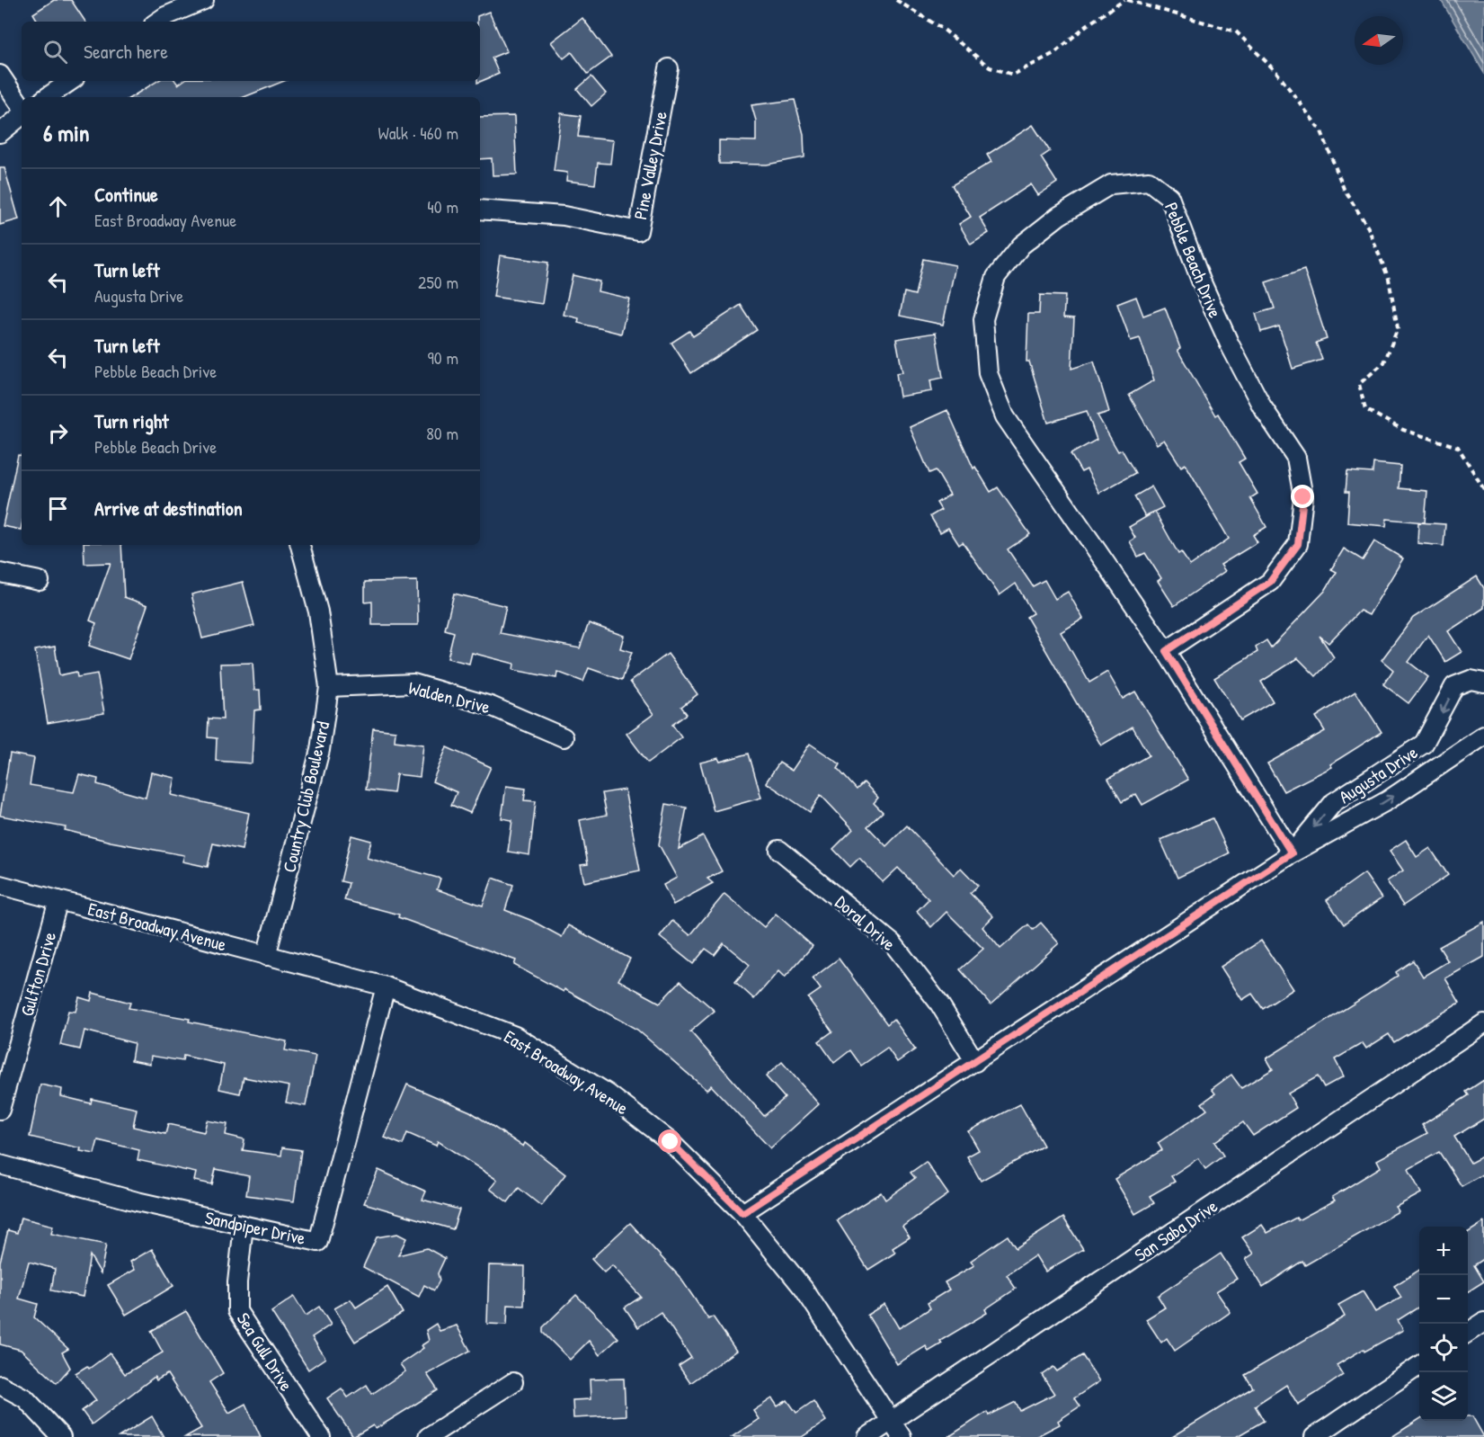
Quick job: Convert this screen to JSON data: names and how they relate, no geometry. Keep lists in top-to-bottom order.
{
  "streets": {
    "street": [
      "Pine Valley Drive",
      "Pebble Beach Drive",
      "Walden Drive",
      "Augusta Drive",
      "Country Club Boulevard",
      "Doral Drive",
      "East Broadway Avenue",
      "Gulfton Drive",
      "Sandpiper Drive",
      "San Saba Drive",
      "Sea Gull Drive"
    ]
  },
  "crossings": [
    ["Pebble Beach Drive", "Augusta Drive"],
    ["Walden Drive", "Country Club Boulevard"],
    ["Augusta Drive", "Doral Drive"],
    ["Augusta Drive", "East Broadway Avenue"],
    ["Country Club Boulevard", "East Broadway Avenue"],
    ["East Broadway Avenue", "Gulfton Drive"],
    ["East Broadway Avenue", "Sandpiper Drive"],
    ["East Broadway Avenue", "San Saba Drive"],
    ["Sandpiper Drive", "Sea Gull Drive"]
  ],
  "north": "left",
  "page": {
    "search": "Search here",
    "heading": ["6 min", "Walk · 460 m"],
    "list": [
      ["Continue", "East Broadway Avenue", "40 m"],
      ["Turn left", "Augusta Drive", "250 m"],
      ["Turn left", "Pebble Beach Drive", "90 m"],
      ["Turn right", "Pebble Beach Drive", "80 m"],
      "Arrive at destination"
    ],
    "map_buttons": ["+", "−"]
  }
}
